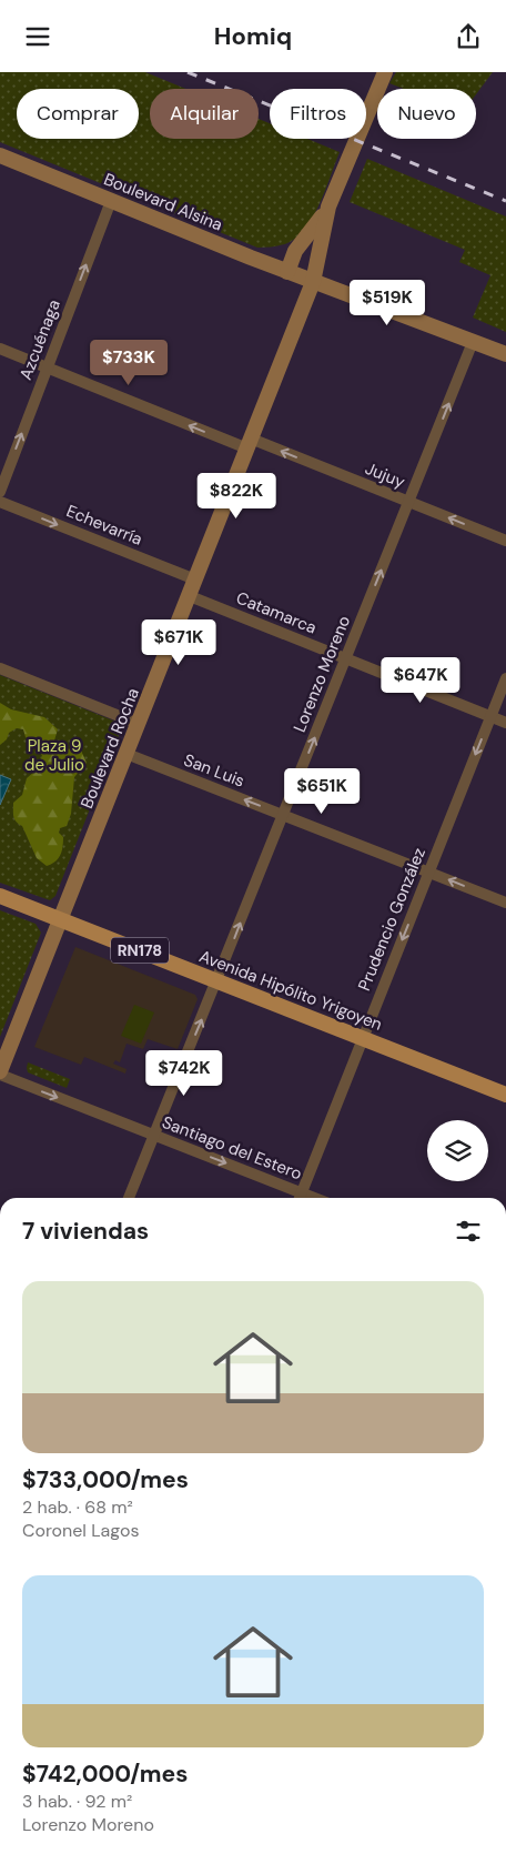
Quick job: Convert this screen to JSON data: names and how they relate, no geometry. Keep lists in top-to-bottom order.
{
  "streets": {
    "main road": [
      "Boulevard Alsina",
      "Boulevard Rocha",
      "RN178",
      "Avenida Hipólito Yrigoyen"
    ],
    "street": [
      "Azcuénaga",
      "Jujuy",
      "Echevarría",
      "Catamarca",
      "Lorenzo Moreno",
      "San Luis",
      "Prudencio González",
      "Santiago del Estero"
    ]
  },
  "crossings": [
    ["Boulevard Alsina", "Azcuénaga"],
    ["Boulevard Alsina", "Lorenzo Moreno"],
    ["Boulevard Alsina", "Boulevard Rocha"],
    ["Azcuénaga", "Jujuy"],
    ["Jujuy", "Lorenzo Moreno"],
    ["Jujuy", "Boulevard Rocha"],
    ["Echevarría", "Boulevard Rocha"],
    ["Catamarca", "Lorenzo Moreno"],
    ["Catamarca", "Boulevard Rocha"],
    ["Catamarca", "Prudencio González"],
    ["Lorenzo Moreno", "San Luis"],
    ["Lorenzo Moreno", "Avenida Hipólito Yrigoyen"],
    ["Lorenzo Moreno", "Santiago del Estero"],
    ["Boulevard Rocha", "San Luis"],
    ["Boulevard Rocha", "RN178"],
    ["Boulevard Rocha", "Avenida Hipólito Yrigoyen"],
    ["Boulevard Rocha", "Santiago del Estero"],
    ["San Luis", "Prudencio González"],
    ["Prudencio González", "Avenida Hipólito Yrigoyen"],
    ["Prudencio González", "Santiago del Estero"],
    ["RN178", "Avenida Hipólito Yrigoyen"]
  ],
  "one_way": [
    "Azcuénaga",
    "Jujuy",
    "Echevarría",
    "Lorenzo Moreno",
    "San Luis",
    "Prudencio González",
    "Santiago del Estero"
  ],
  "parks": ["Plaza 9 de Julio"],
  "page": {
    "header": "Homiq",
    "chip": [
      "Comprar",
      "Alquilar",
      "Filtros",
      "Nuevo"
    ],
    "price": [
      "$519K",
      "$733K",
      "$822K",
      "$671K",
      "$647K",
      "$651K",
      "$742K"
    ],
    "heading": "7 viviendas",
    "list": [
      {
        "name": "$733,000/mes",
        "note": "2 hab. · 68 m² · Coronel Lagos"
      },
      {
        "name": "$742,000/mes",
        "note": "3 hab. · 92 m² · Lorenzo Moreno"
      }
    ]
  }
}
